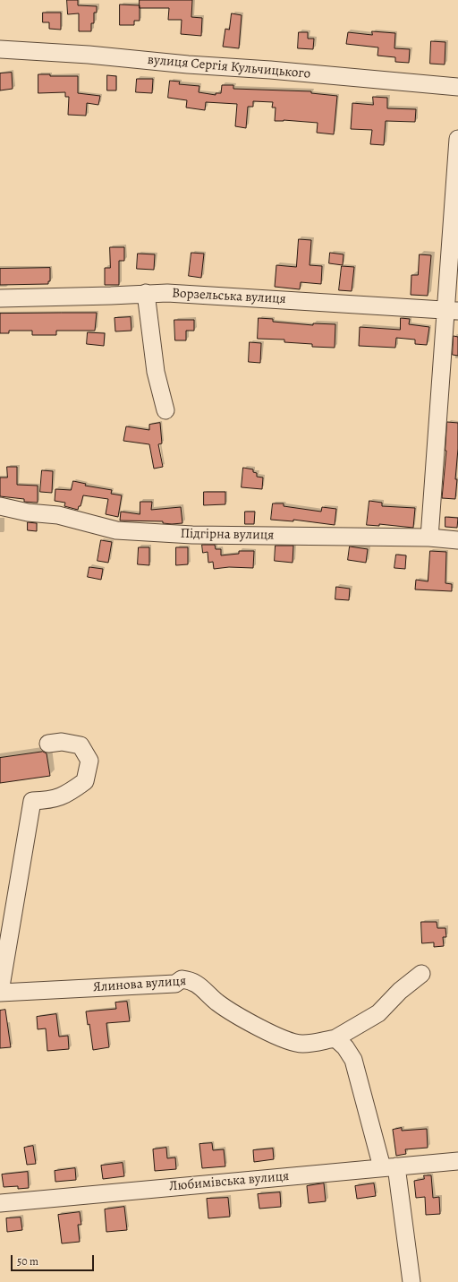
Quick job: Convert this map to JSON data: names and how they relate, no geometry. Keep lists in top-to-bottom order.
{
  "streets": {
    "street": [
      "вулиця Сергія Кульчицького",
      "Ворзельська вулиця",
      "Підгірна вулиця",
      "Ялинова вулиця",
      "Любимівська вулиця"
    ]
  },
  "scale_bar": "50 m"
}
